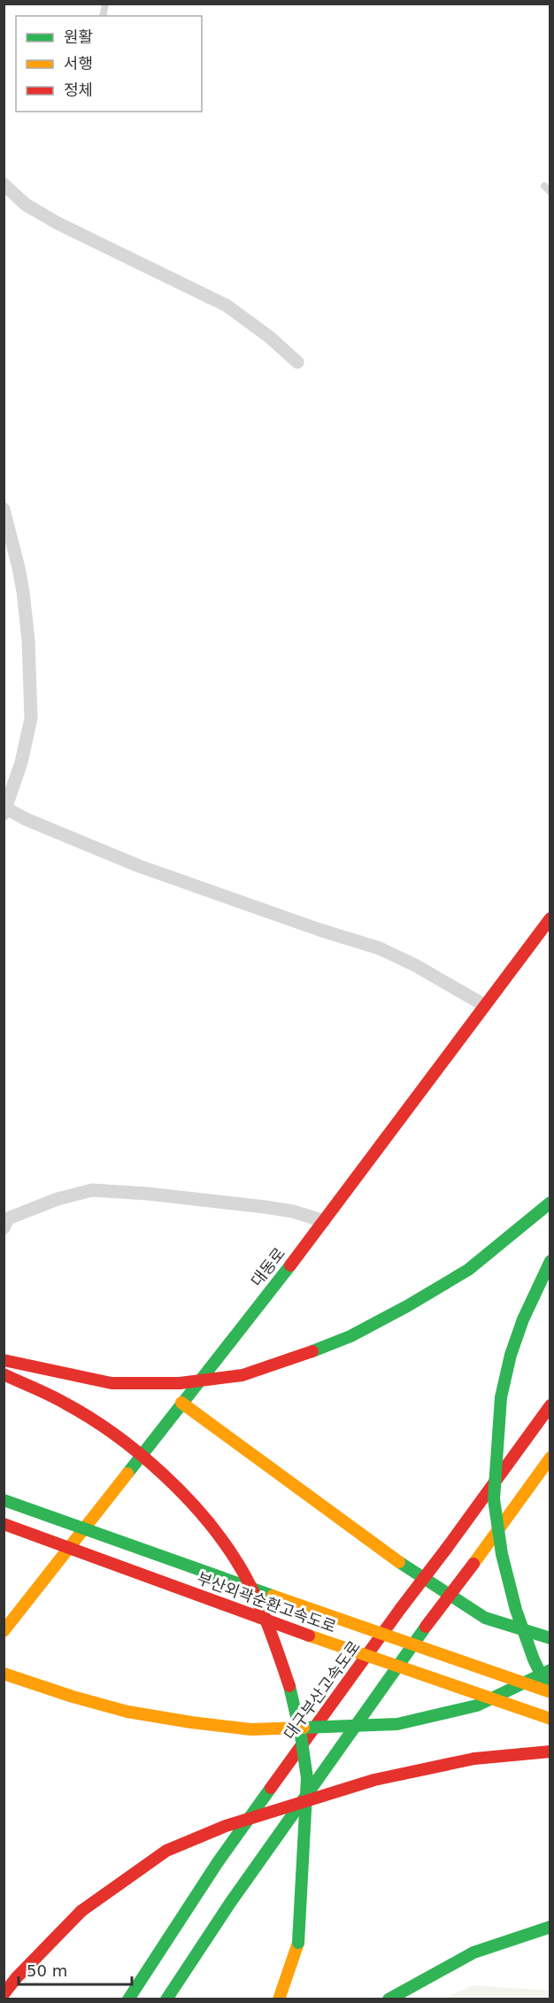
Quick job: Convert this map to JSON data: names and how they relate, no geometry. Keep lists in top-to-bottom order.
{
  "streets": {
    "main road": ["대동로", "부산외곽순환고속도로", "대구부산고속도로"]
  },
  "legend": ["원활", "서행", "정체"],
  "scale_bar": "50 m"
}
